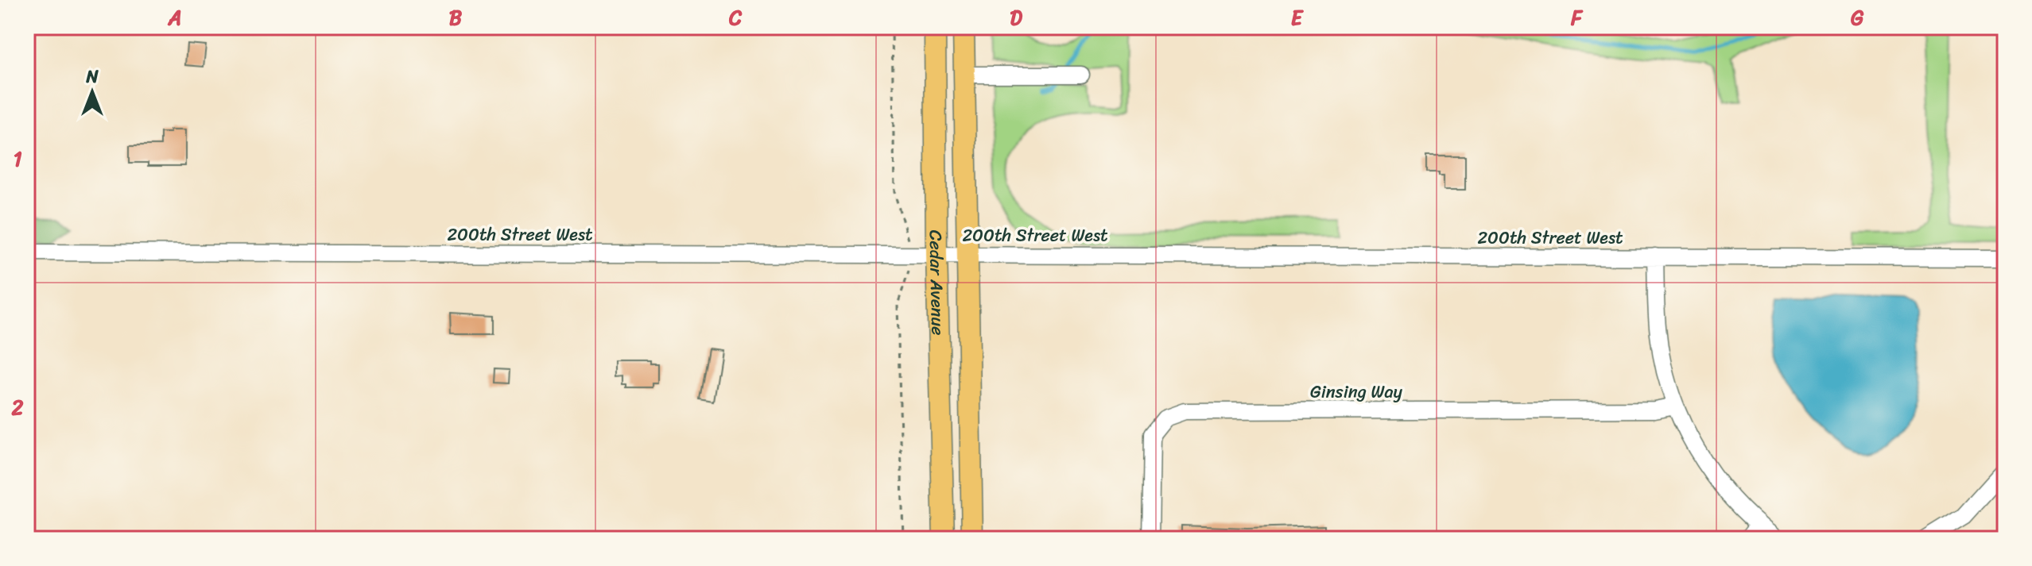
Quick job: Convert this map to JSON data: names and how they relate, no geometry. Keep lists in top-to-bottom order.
{
  "streets": {
    "main road": ["Cedar Avenue"],
    "street": ["200th Street West", "Ginsing Way"]
  },
  "crossings": [
    ["200th Street West", "Cedar Avenue"]
  ],
  "north": "top",
  "grid": {
    "columns": [
      "A",
      "B",
      "C",
      "D",
      "E",
      "F",
      "G"
    ],
    "rows": ["1", "2"]
  }
}
